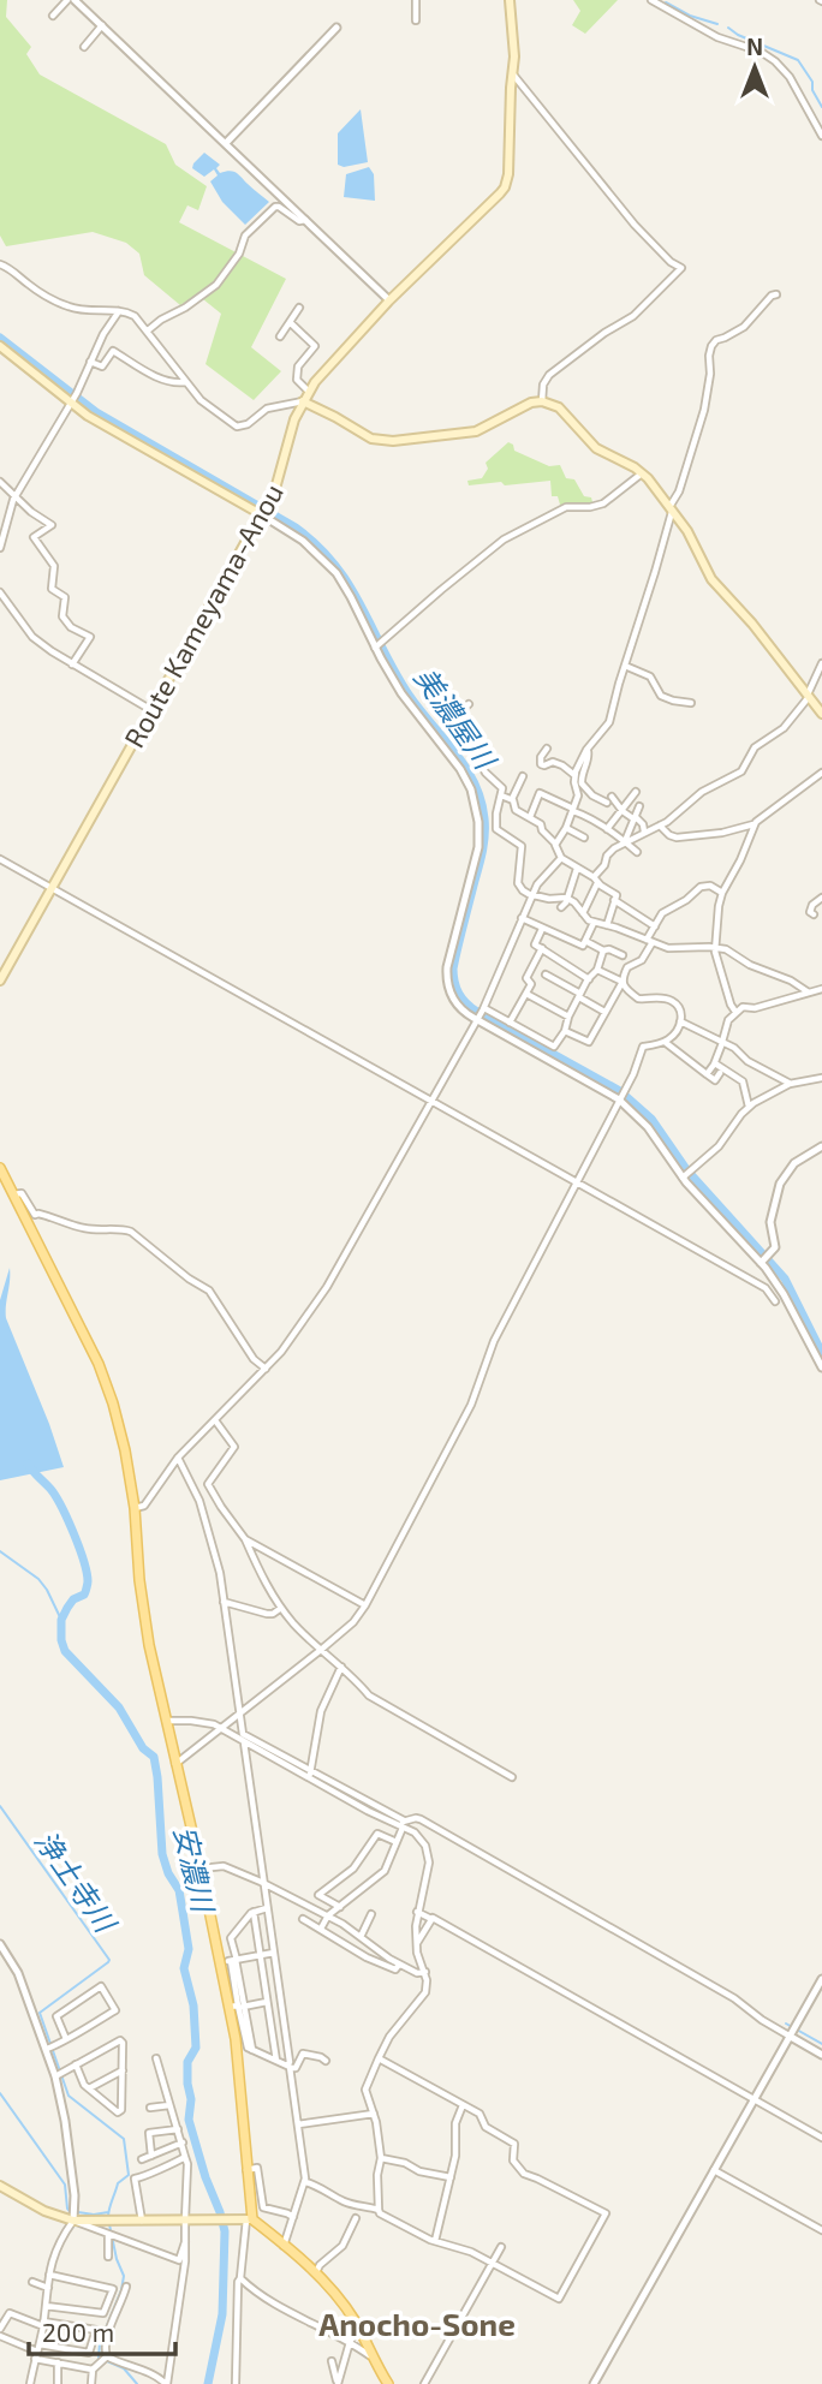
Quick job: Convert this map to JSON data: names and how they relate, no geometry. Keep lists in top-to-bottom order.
{
  "streets": {
    "main road": ["Route Kameyama-Anou"]
  },
  "districts": ["Anocho-Sone"],
  "water": ["美濃屋川", "安濃川", "浄土寺川"],
  "scale_bar": "200 m",
  "north": "top"
}
